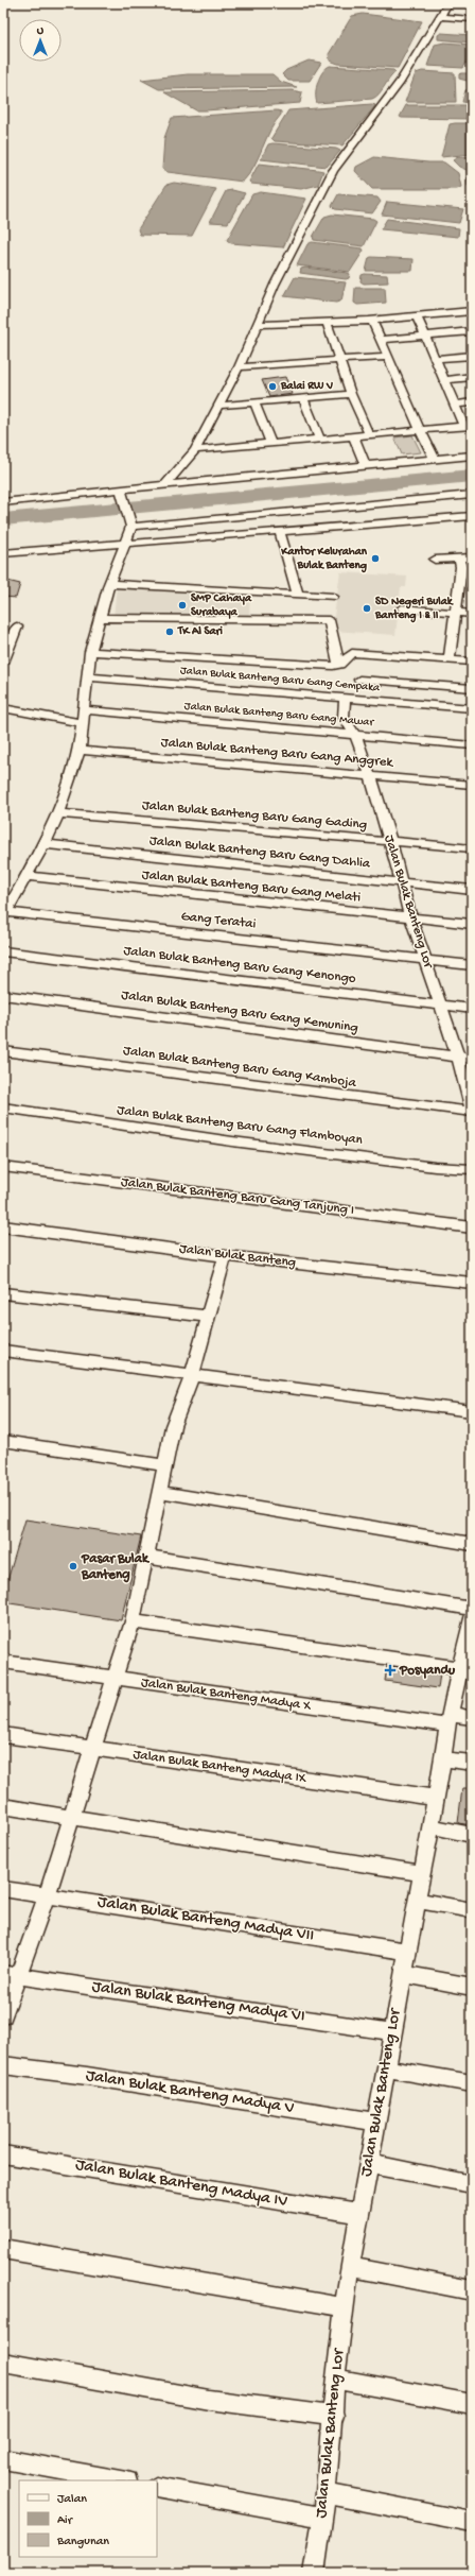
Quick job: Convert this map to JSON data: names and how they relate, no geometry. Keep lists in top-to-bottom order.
{
  "streets": {
    "street": [
      "Jalan Bulak Banteng Baru Gang Cempaka",
      "Jalan Bulak Banteng Baru Gang Mawar",
      "Jalan Bulak Banteng Baru Gang Anggrek",
      "Jalan Bulak Banteng Baru Gang Gading",
      "Jalan Bulak Banteng Baru Gang Dahlia",
      "Jalan Bulak Banteng Baru Gang Melati",
      "Jalan Bulak Banteng Lor",
      "Gang Teratai",
      "Jalan Bulak Banteng Baru Gang Kenongo",
      "Jalan Bulak Banteng Baru Gang Kemuning",
      "Jalan Bulak Banteng Baru Gang Kamboja",
      "Jalan Bulak Banteng Baru Gang Flamboyan",
      "Jalan Bulak Banteng Baru Gang Tanjung I",
      "Jalan Bulak Banteng",
      "Jalan Bulak Banteng Madya X",
      "Jalan Bulak Banteng Madya IX",
      "Jalan Bulak Banteng Madya VII",
      "Jalan Bulak Banteng Madya VI",
      "Jalan Bulak Banteng Madya V",
      "Jalan Bulak Banteng Madya IV"
    ]
  },
  "crossings": [
    ["Jalan Bulak Banteng Baru Gang Cempaka", "Jalan Bulak Banteng Lor"],
    ["Jalan Bulak Banteng Baru Gang Mawar", "Jalan Bulak Banteng Lor"],
    ["Jalan Bulak Banteng Baru Gang Anggrek", "Jalan Bulak Banteng Lor"],
    ["Jalan Bulak Banteng Baru Gang Gading", "Jalan Bulak Banteng Lor"],
    ["Jalan Bulak Banteng Baru Gang Dahlia", "Jalan Bulak Banteng Lor"],
    ["Jalan Bulak Banteng Baru Gang Melati", "Jalan Bulak Banteng Lor"],
    ["Jalan Bulak Banteng Lor", "Gang Teratai"],
    ["Jalan Bulak Banteng Lor", "Jalan Bulak Banteng Baru Gang Kenongo"],
    ["Jalan Bulak Banteng Lor", "Jalan Bulak Banteng Baru Gang Kemuning"],
    ["Jalan Bulak Banteng Lor", "Jalan Bulak Banteng Madya X"],
    ["Jalan Bulak Banteng Lor", "Jalan Bulak Banteng Madya IX"],
    ["Jalan Bulak Banteng Lor", "Jalan Bulak Banteng Madya VII"],
    ["Jalan Bulak Banteng Lor", "Jalan Bulak Banteng Madya VI"],
    ["Jalan Bulak Banteng Lor", "Jalan Bulak Banteng Madya V"],
    ["Jalan Bulak Banteng Lor", "Jalan Bulak Banteng Madya IV"]
  ],
  "places": {
    "other": [
      "Balai RW V",
      "Kantor Kelurahan Bulak Banteng",
      "SMP Cahaya Surabaya",
      "SD Negeri Bulak Banteng I & II",
      "TK Al Sari",
      "Pasar Bulak Banteng"
    ],
    "health": ["Posyandu"]
  },
  "legend": ["Jalan", "Air", "Bangunan"],
  "north": "top"
}
